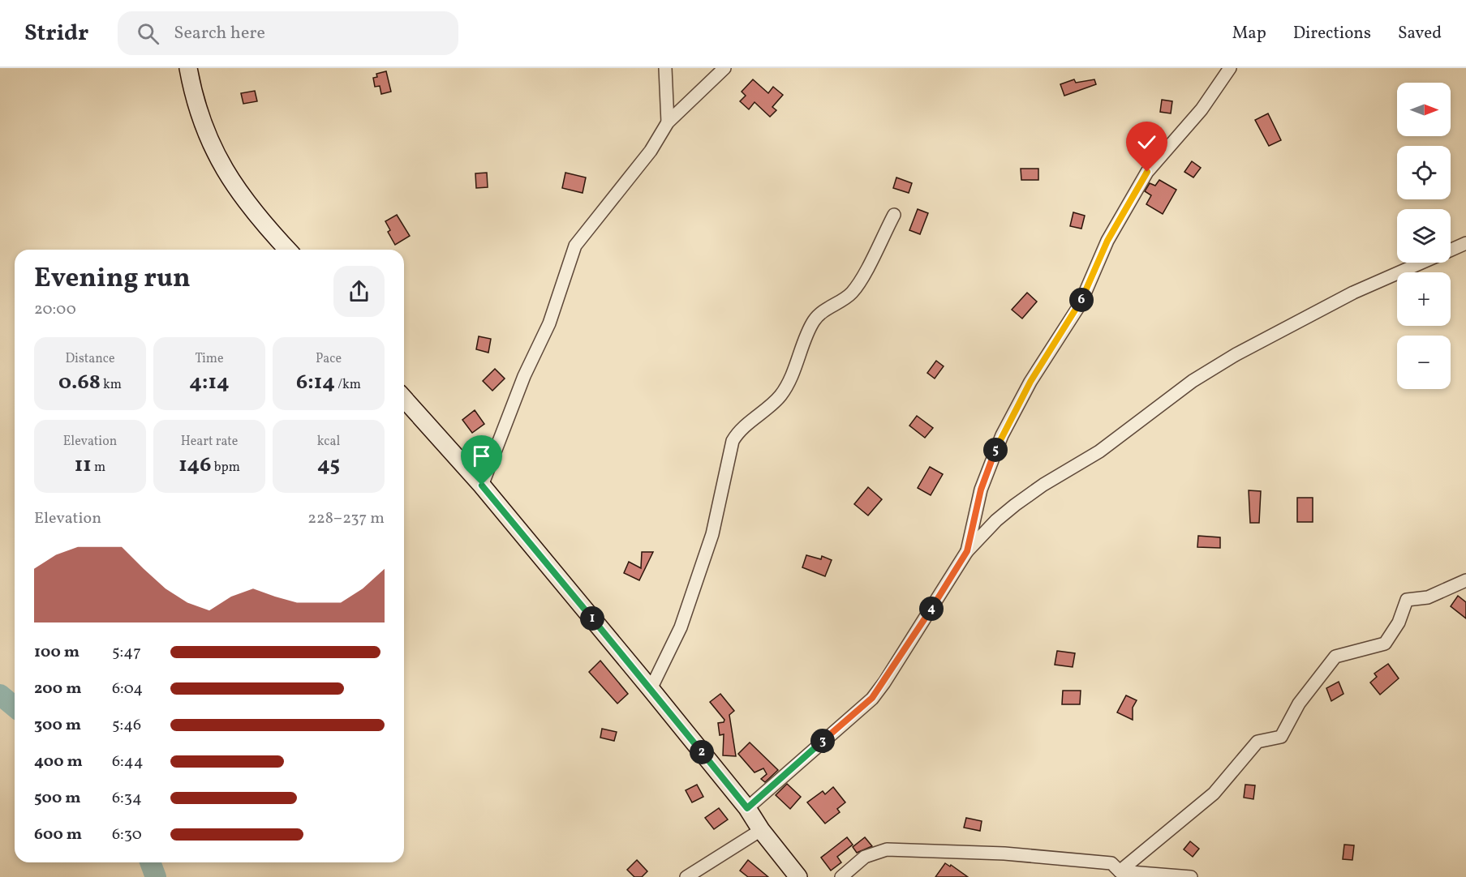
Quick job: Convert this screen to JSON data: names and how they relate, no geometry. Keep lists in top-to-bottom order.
{
  "north": "right",
  "page": {
    "header": "Stridr",
    "search": "Search here",
    "nav": ["Map", "Directions", "Saved"],
    "map_buttons": ["+", "−"],
    "heading": ["Evening run", "20:00"],
    "pins": [
      "6",
      "5",
      "4",
      "1",
      "3",
      "2"
    ],
    "stats": [
      ["Distance", "0.68 km"],
      ["Time", "4:14"],
      ["Pace", "6:14 /km"],
      ["Elevation", "11 m"],
      ["Heart rate", "146 bpm"],
      ["kcal", "45"]
    ],
    "chart": ["Elevation", "228–237 m"],
    "list": [
      {
        "name": "100 m",
        "note": "5:47"
      },
      {
        "name": "200 m",
        "note": "6:04"
      },
      {
        "name": "300 m",
        "note": "5:46"
      },
      {
        "name": "400 m",
        "note": "6:44"
      },
      {
        "name": "500 m",
        "note": "6:34"
      },
      {
        "name": "600 m",
        "note": "6:30"
      }
    ]
  }
}
